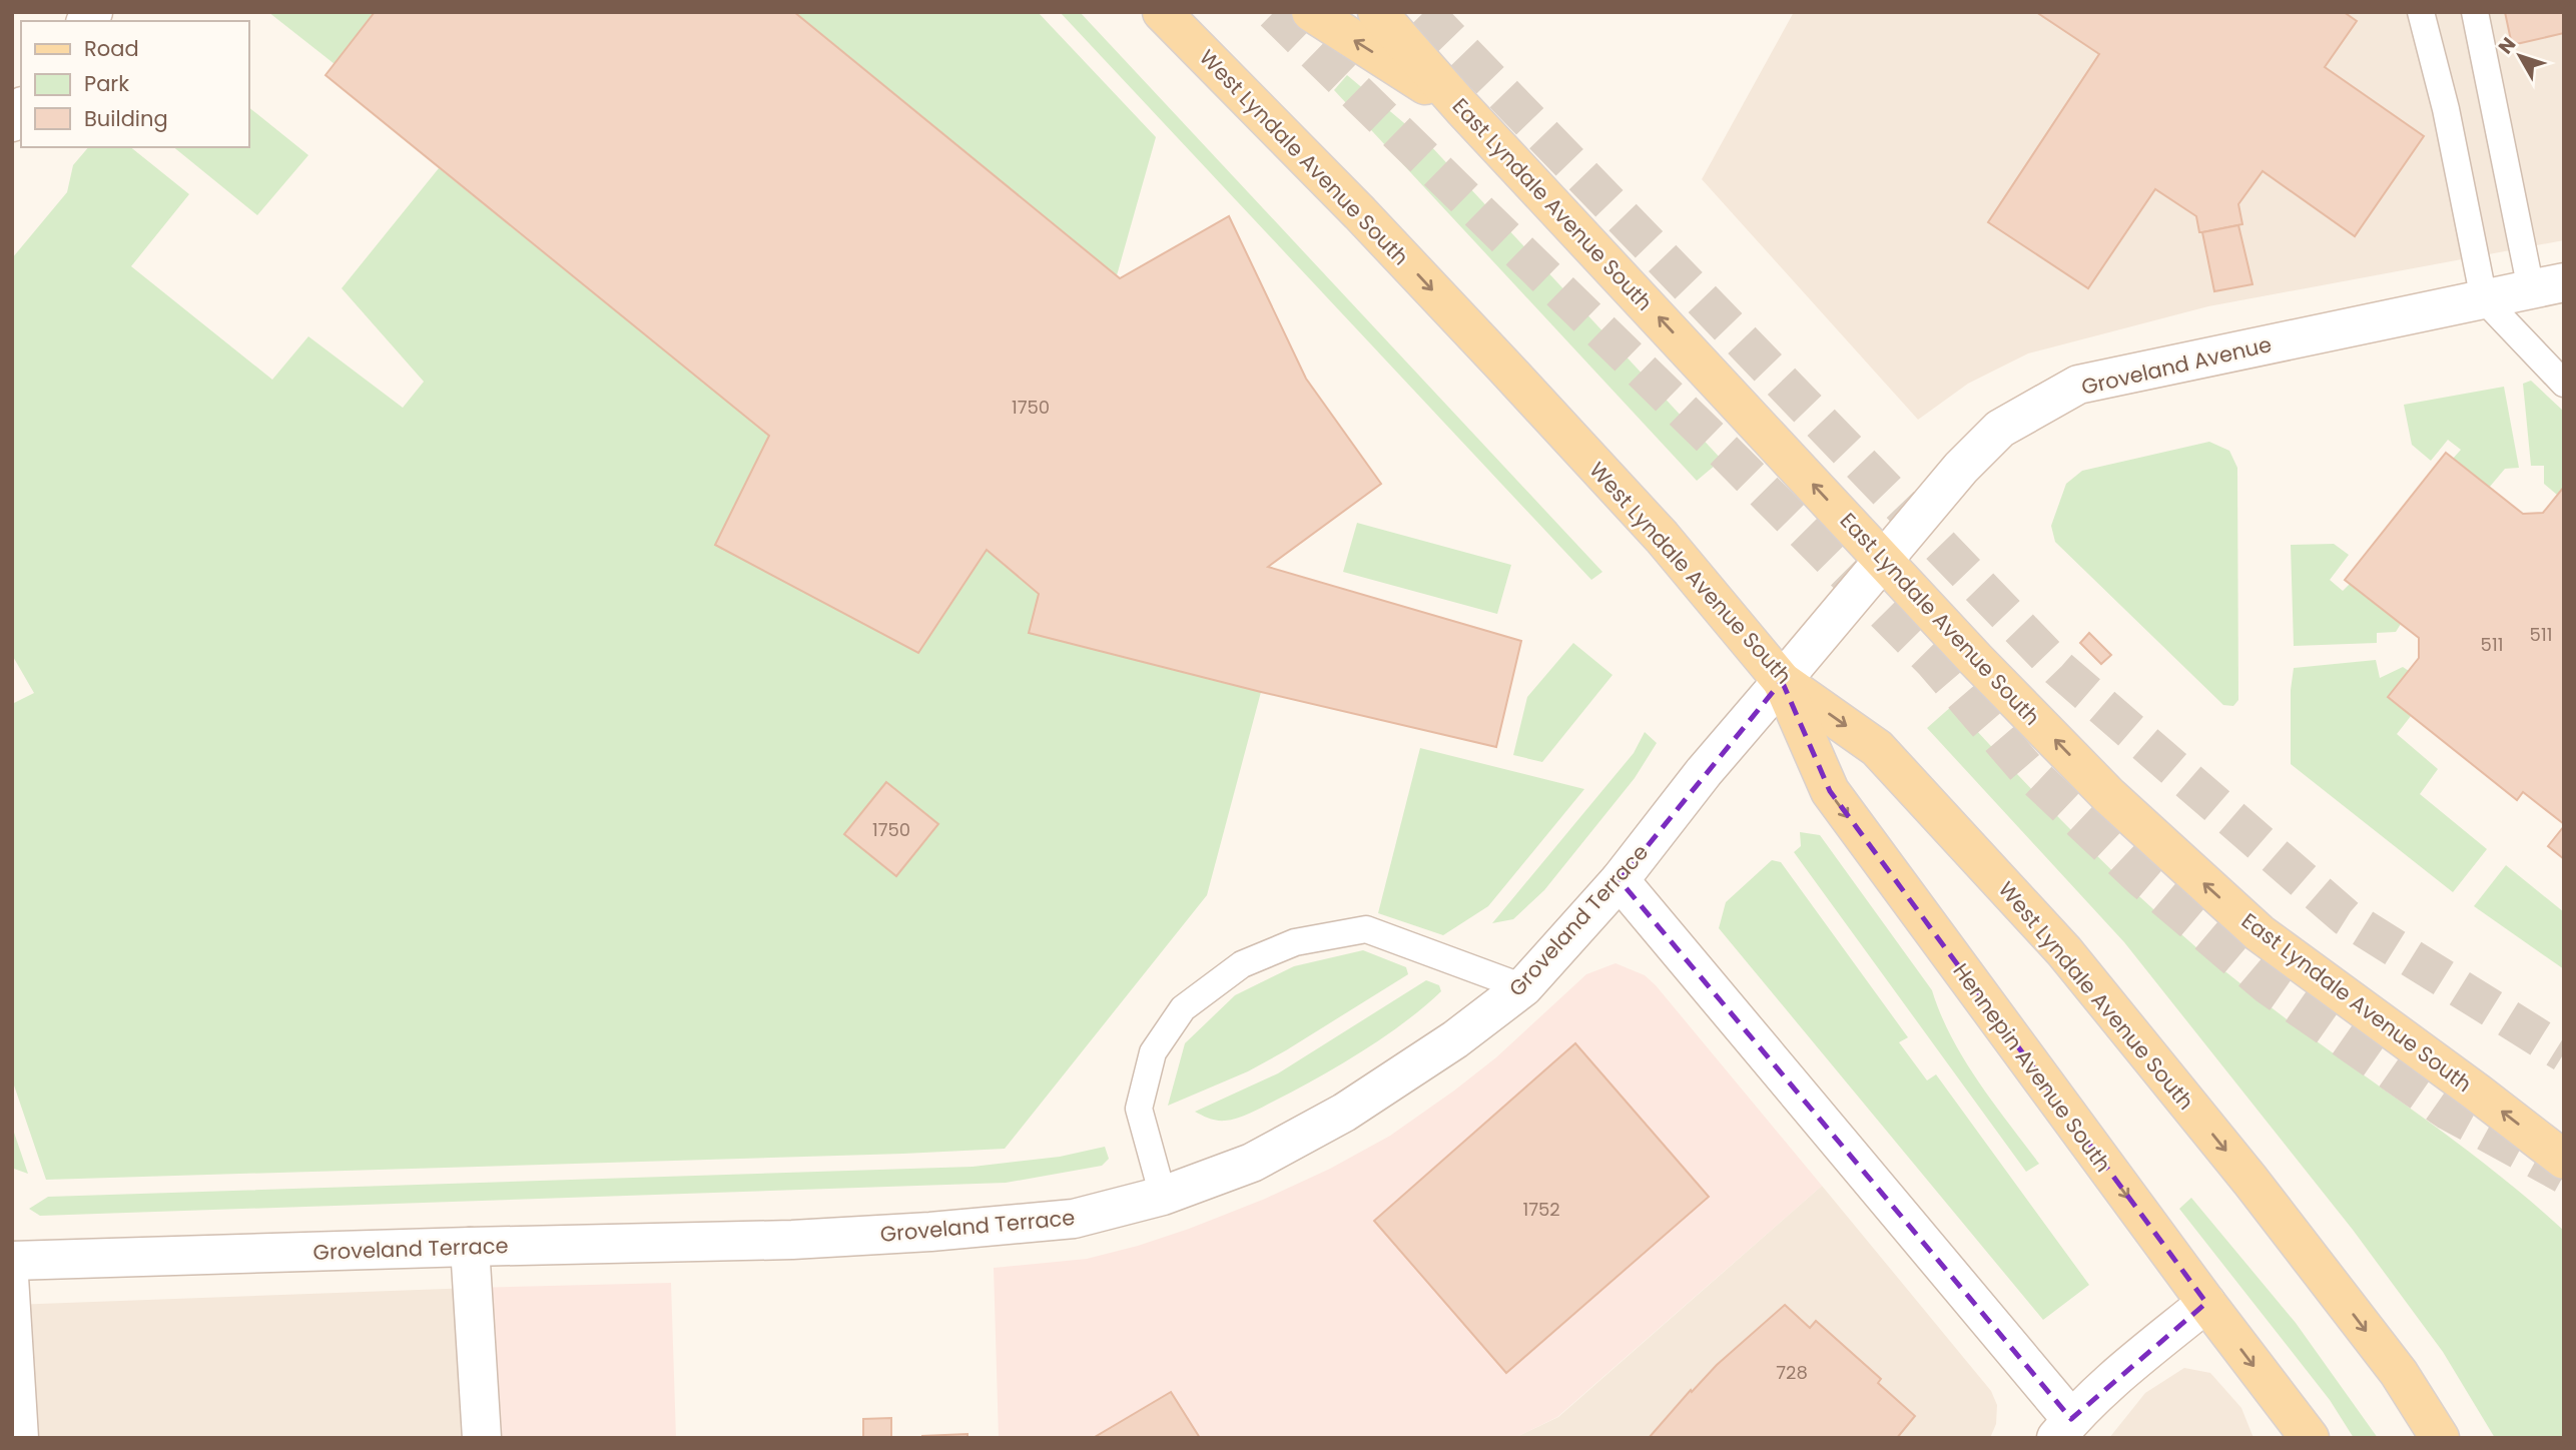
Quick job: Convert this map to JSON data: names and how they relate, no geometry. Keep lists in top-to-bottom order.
{
  "streets": {
    "main road": ["West Lyndale Avenue South", "East Lyndale Avenue South", "Hennepin Avenue South"],
    "street": ["Groveland Avenue", "Groveland Terrace"]
  },
  "crossings": [
    ["West Lyndale Avenue South", "Groveland Avenue"],
    ["West Lyndale Avenue South", "Groveland Terrace"],
    ["West Lyndale Avenue South", "Hennepin Avenue South"],
    ["East Lyndale Avenue South", "Groveland Avenue"],
    ["Groveland Avenue", "Groveland Terrace"],
    ["Groveland Avenue", "Hennepin Avenue South"],
    ["Groveland Terrace", "Hennepin Avenue South"]
  ],
  "one_way": ["West Lyndale Avenue South", "East Lyndale Avenue South", "Hennepin Avenue South"],
  "house_numbers": [
    "1750",
    "511",
    "511",
    "1750",
    "1752",
    "728"
  ],
  "legend": ["Road", "Park", "Building"],
  "north": "top left"
}
